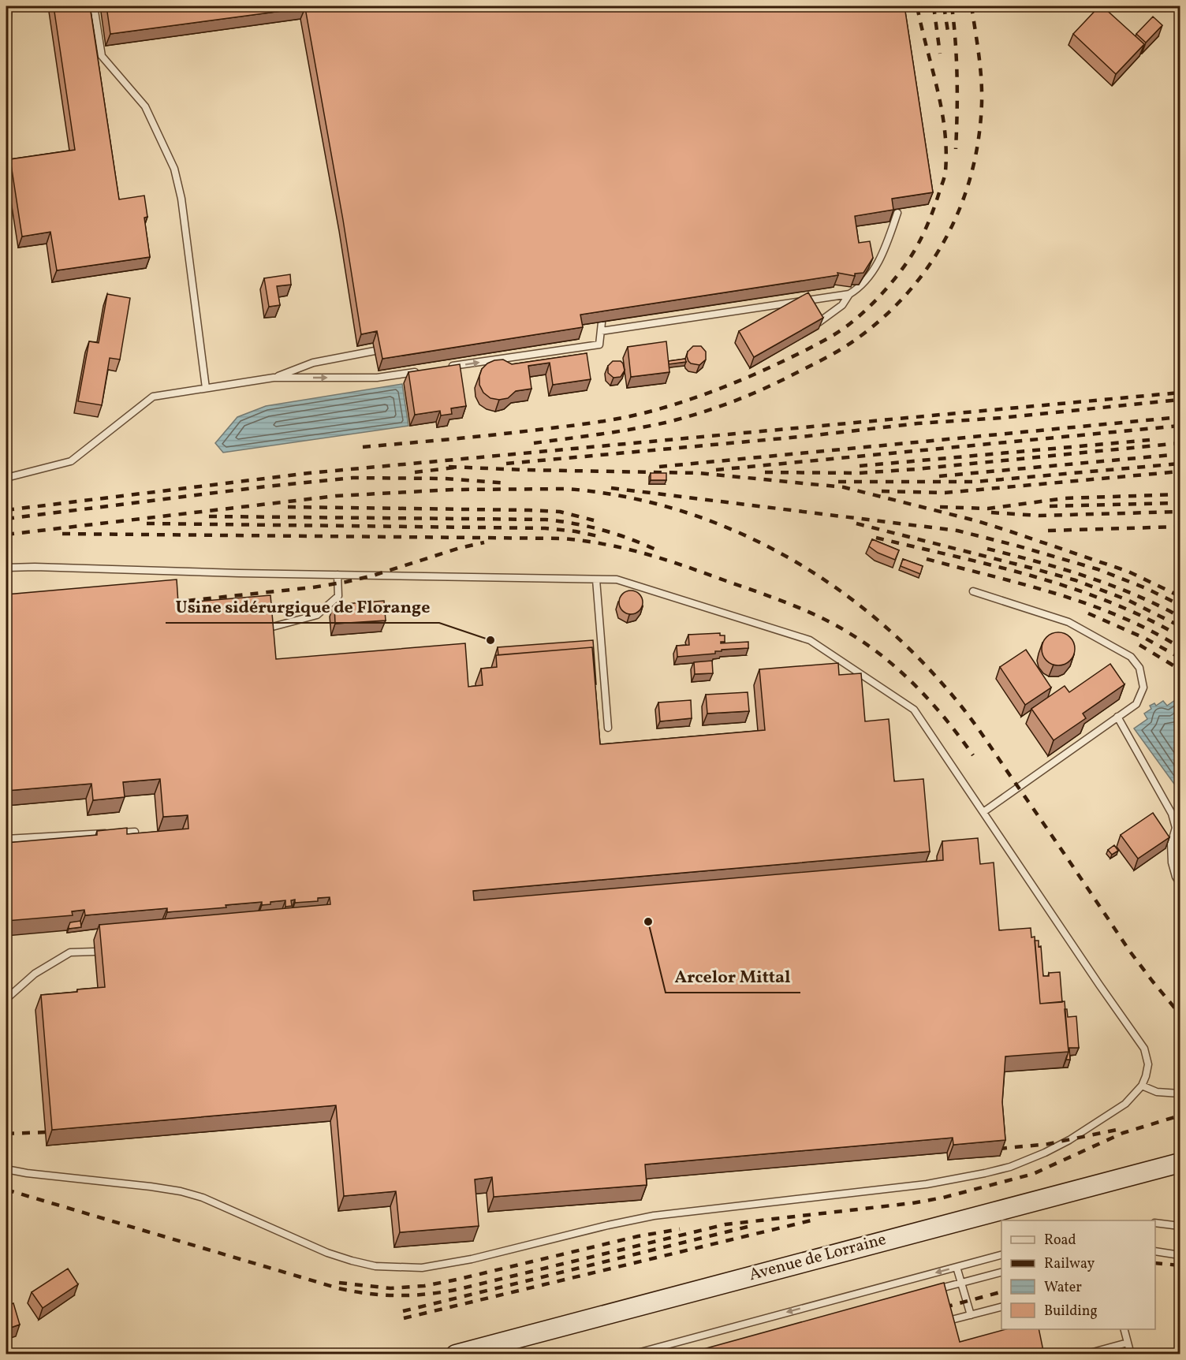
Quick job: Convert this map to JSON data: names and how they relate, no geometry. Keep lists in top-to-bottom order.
{
  "streets": {
    "main road": ["Avenue de Lorraine"]
  },
  "places": ["Usine sidérurgique de Florange", "Arcelor Mittal"],
  "legend": [
    "Road",
    "Railway",
    "Water",
    "Building"
  ]
}
